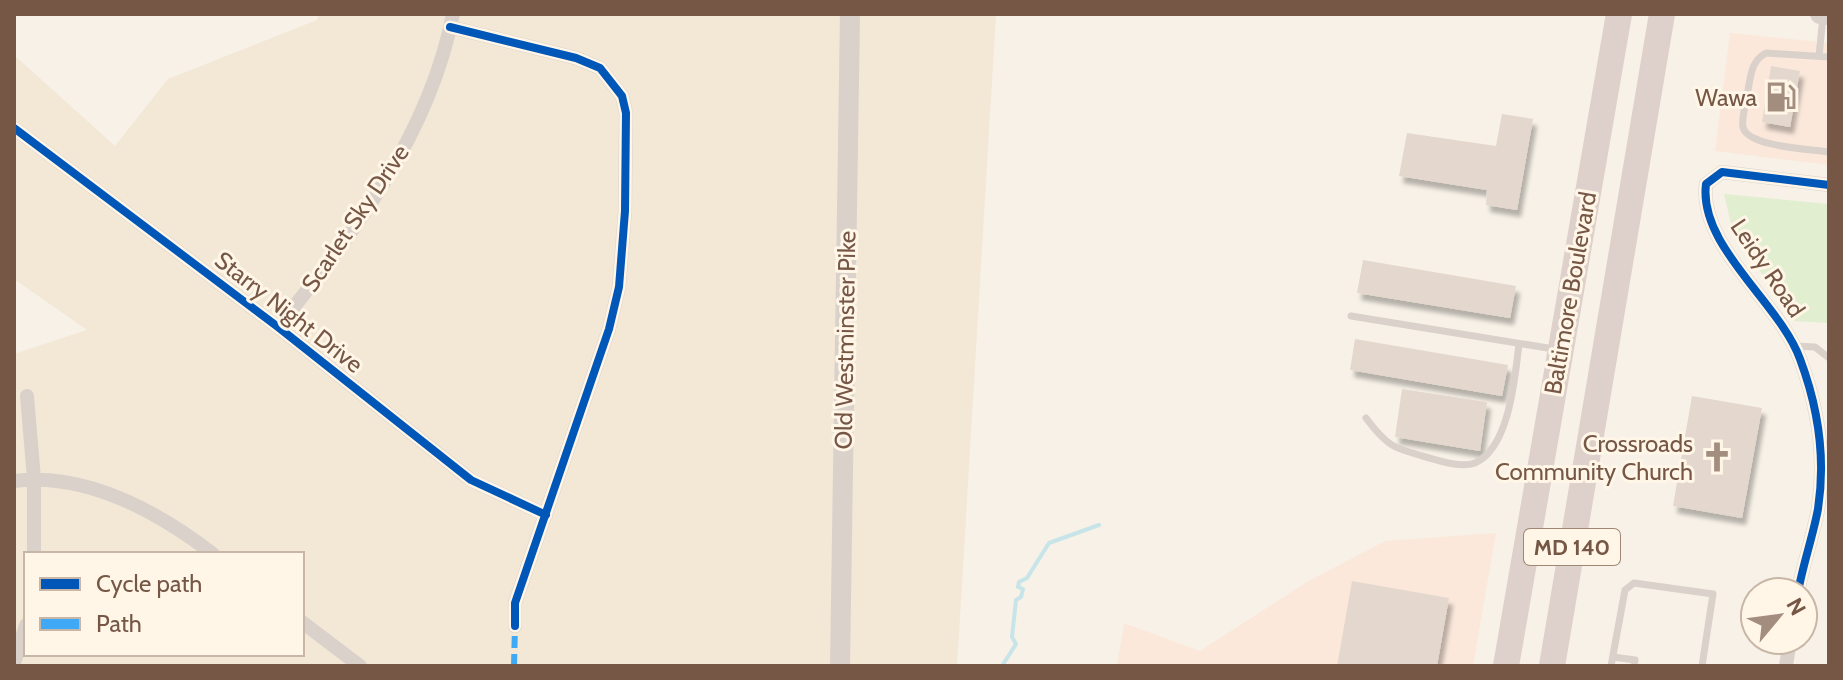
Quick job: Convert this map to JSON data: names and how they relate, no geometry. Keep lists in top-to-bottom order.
{
  "streets": {
    "highway": ["Baltimore Boulevard", "MD 140"],
    "main road": ["Old Westminster Pike"],
    "street": ["Scarlet Sky Drive", "Leidy Road", "Starry Night Drive"]
  },
  "crossings": [
    ["Scarlet Sky Drive", "Starry Night Drive"]
  ],
  "places": {
    "fuel station": ["Wawa"],
    "church": ["Crossroads Community Church"]
  },
  "legend": ["Cycle path", "Path"],
  "north": "top right"
}
